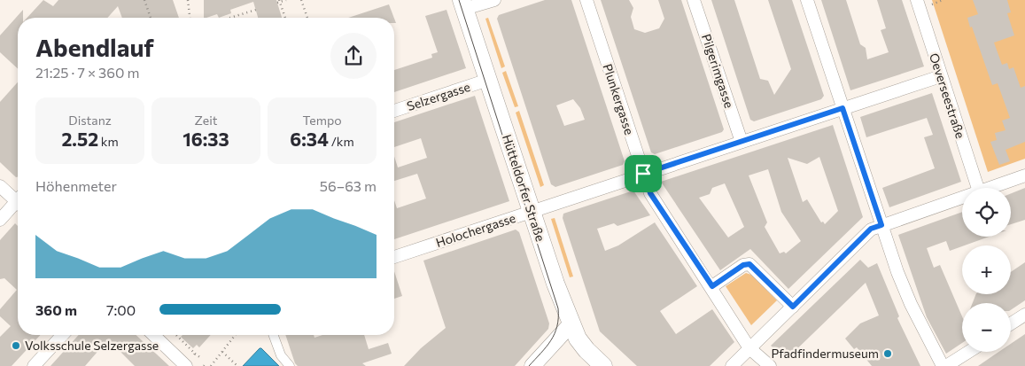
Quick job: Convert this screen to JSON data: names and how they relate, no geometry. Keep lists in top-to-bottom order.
{
  "streets": {
    "main road": ["Hütteldorfer Straße"],
    "street": [
      "Pilgerimgasse",
      "Oeverseestraße",
      "Selzergasse",
      "Plunkergasse",
      "Holochergasse"
    ]
  },
  "crossings": [
    ["Pilgerimgasse", "Holochergasse"],
    ["Oeverseestraße", "Holochergasse"],
    ["Selzergasse", "Hütteldorfer Straße"],
    ["Plunkergasse", "Holochergasse"],
    ["Hütteldorfer Straße", "Holochergasse"]
  ],
  "places": ["Volksschule Selzergasse", "Pfadfindermuseum"],
  "page": {
    "heading": ["Abendlauf", "21:25 · 7 × 360 m"],
    "stats": [
      ["Distanz", "2.52 km"],
      ["Zeit", "16:33"],
      ["Tempo", "6:34 /km"]
    ],
    "chart": ["Höhenmeter", "56–63 m"],
    "map_buttons": ["+", "−"],
    "list": [
      {
        "name": "360 m",
        "note": "7:00"
      }
    ]
  }
}
